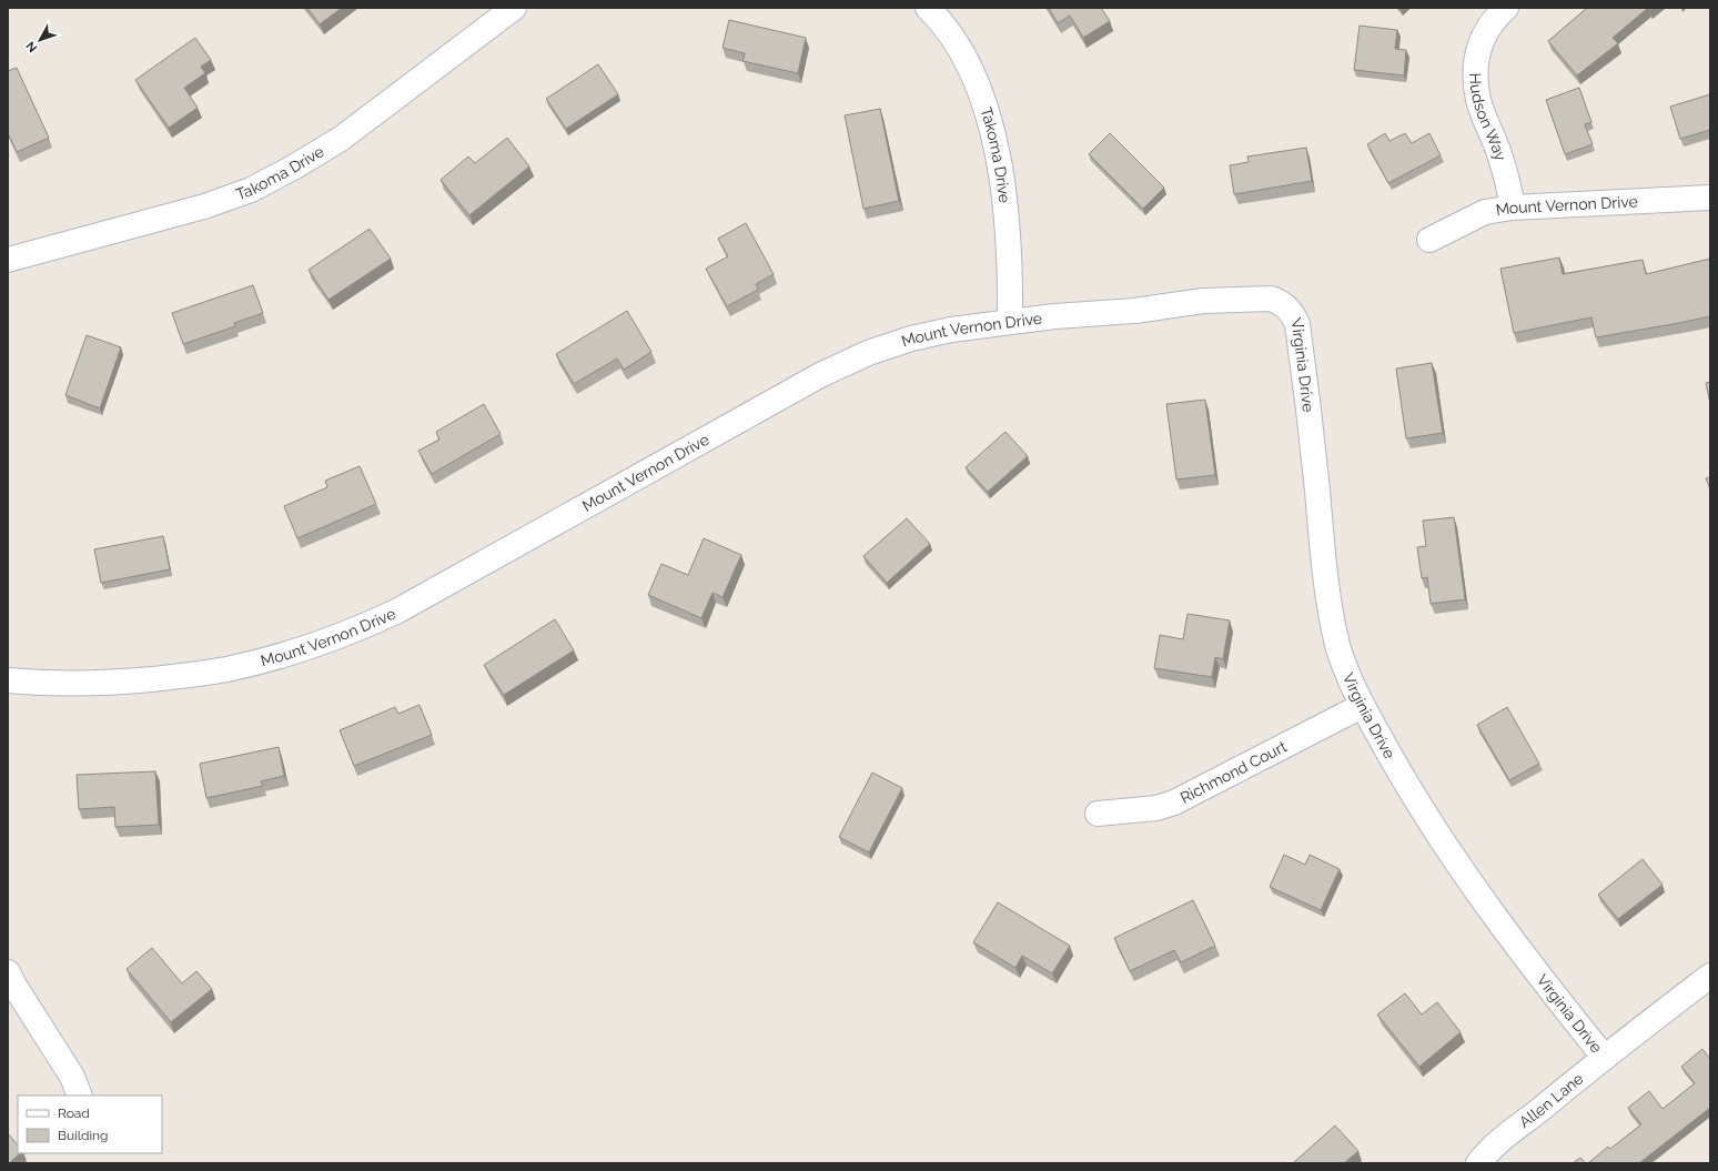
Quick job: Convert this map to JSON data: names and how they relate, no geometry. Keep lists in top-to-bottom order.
{
  "streets": {
    "street": [
      "Hudson Way",
      "Takoma Drive",
      "Mount Vernon Drive",
      "Virginia Drive",
      "Richmond Court",
      "Allen Lane"
    ]
  },
  "crossings": [
    ["Hudson Way", "Mount Vernon Drive"],
    ["Takoma Drive", "Mount Vernon Drive"],
    ["Mount Vernon Drive", "Virginia Drive"],
    ["Virginia Drive", "Richmond Court"],
    ["Virginia Drive", "Allen Lane"]
  ],
  "legend": ["Road", "Building"],
  "north": "bottom left"
}
